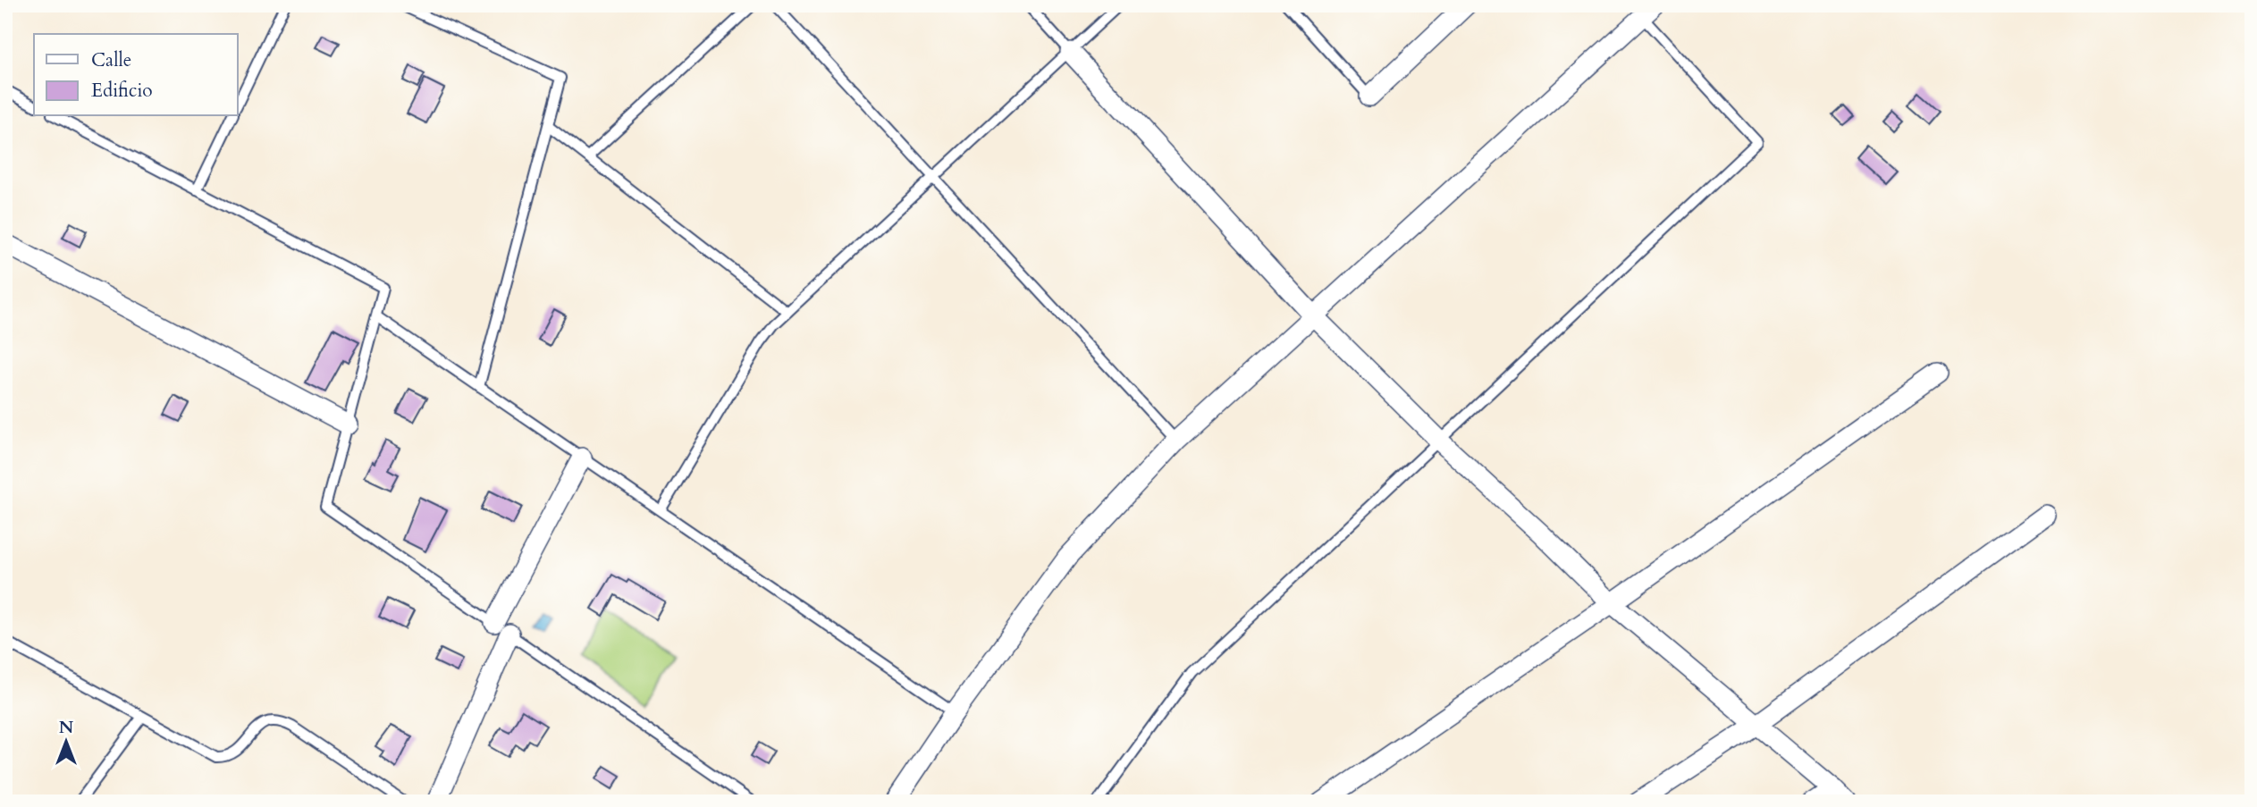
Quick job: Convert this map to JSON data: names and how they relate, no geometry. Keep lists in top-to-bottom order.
{
  "legend": ["Calle", "Edificio"],
  "north": "top"
}
